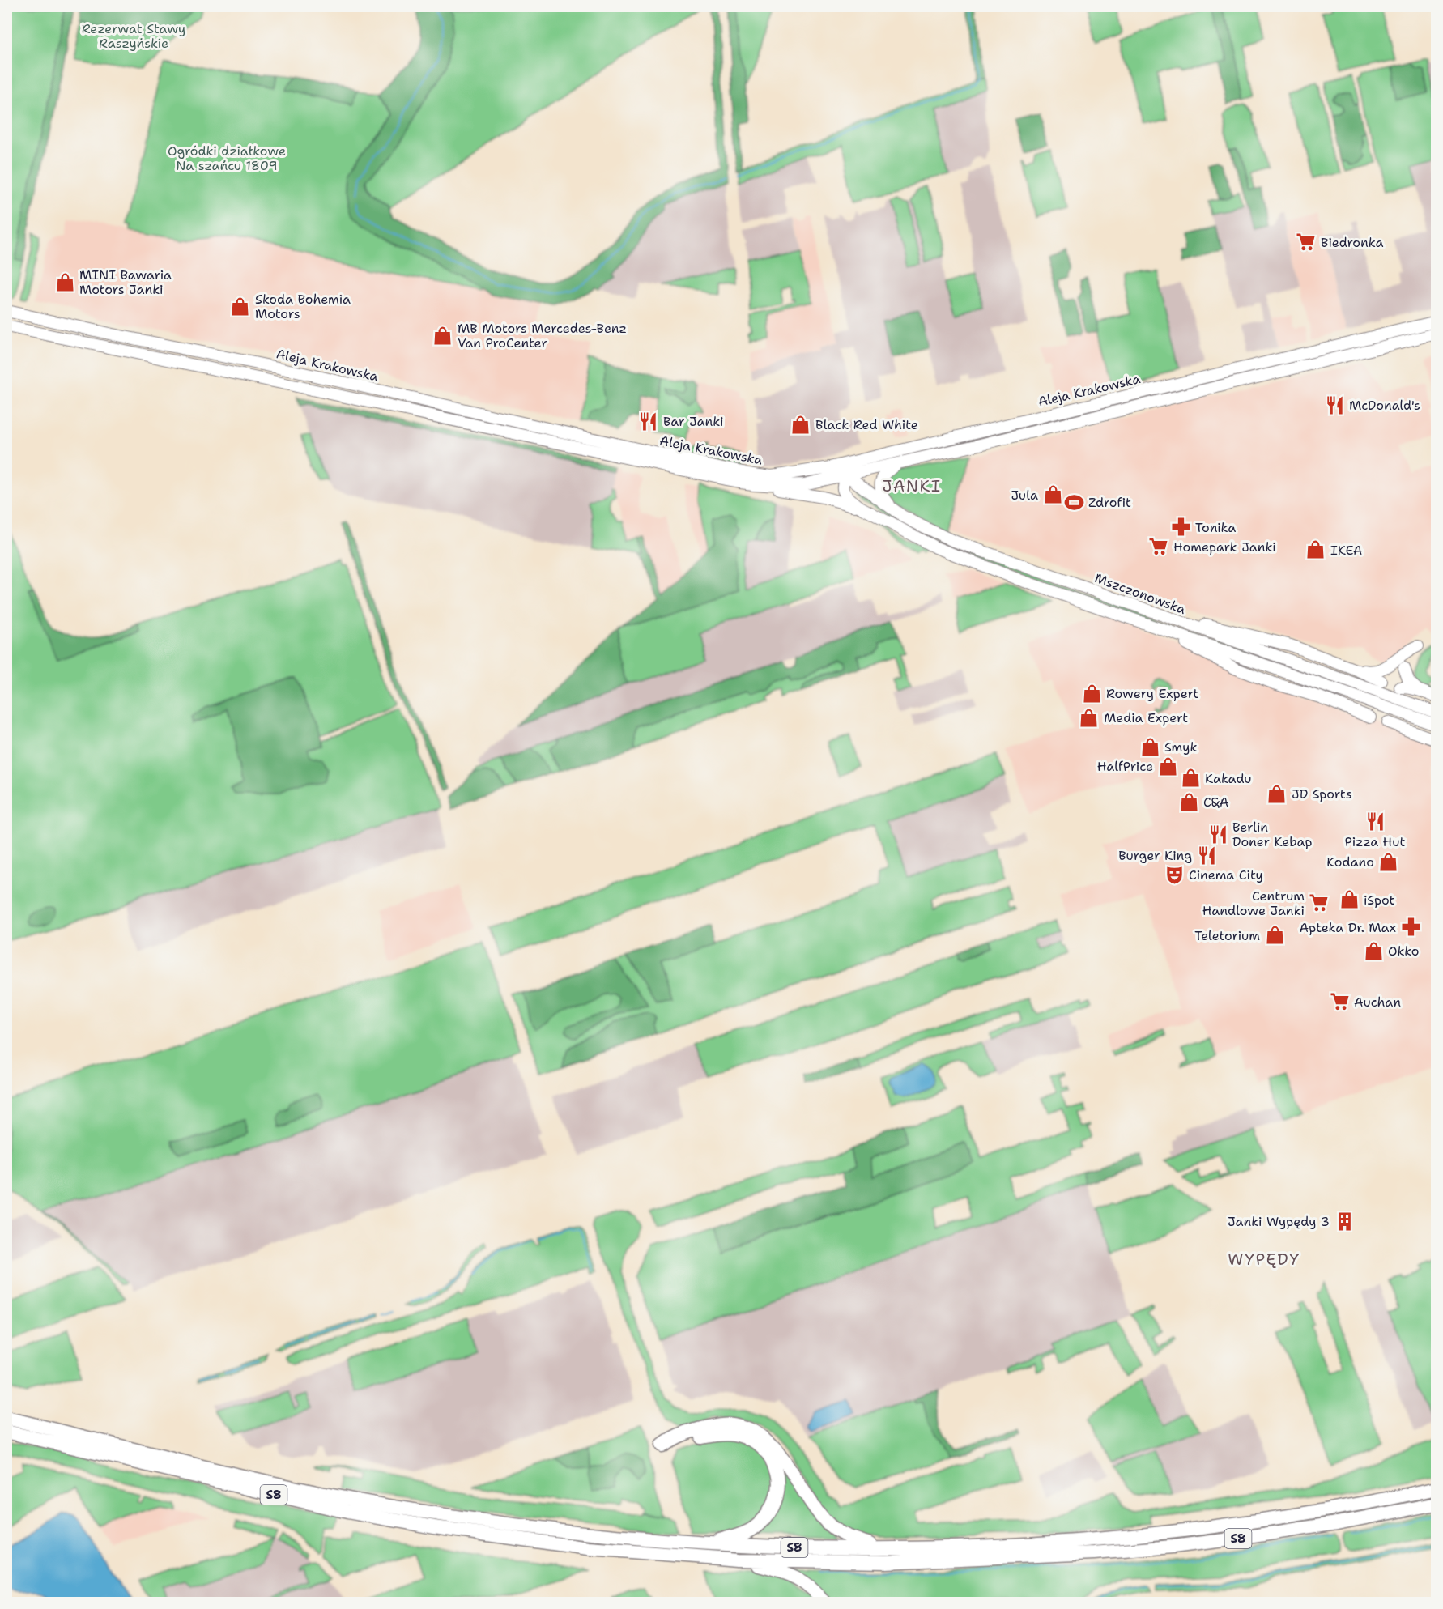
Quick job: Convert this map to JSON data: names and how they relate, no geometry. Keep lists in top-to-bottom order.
{
  "streets": {
    "highway": ["S8"],
    "main road": ["Aleja Krakowska", "Mszczonowska"]
  },
  "crossings": [
    ["Aleja Krakowska", "Mszczonowska"]
  ],
  "districts": ["JANKI", "WYPĘDY"],
  "parks": ["Rezerwat Stawy Raszyńskie", "Ogródki działkowe Na szańcu 1809"],
  "places": {
    "supermarket": [
      "Biedronka",
      "Homepark Janki",
      "Centrum Handlowe Janki",
      "Auchan"
    ],
    "shop": [
      "MINI Bawaria Motors Janki",
      "Skoda Bohemia Motors",
      "MB Motors Mercedes-Benz Van ProCenter",
      "Black Red White",
      "Jula",
      "IKEA",
      "Rowery Expert",
      "Media Expert",
      "Smyk",
      "HalfPrice",
      "Kakadu",
      "JD Sports",
      "C&A",
      "Kodano",
      "iSpot",
      "Teletorium",
      "Okko"
    ],
    "restaurant": [
      "McDonald's",
      "Bar Janki",
      "Pizza Hut",
      "Berlin Doner Kebap",
      "Burger King"
    ],
    "sports": ["Zdrofit"],
    "pharmacy": ["Tonika", "Apteka Dr. Max"],
    "theatre": ["Cinema City"],
    "building": ["Janki Wypędy 3"]
  }
}
